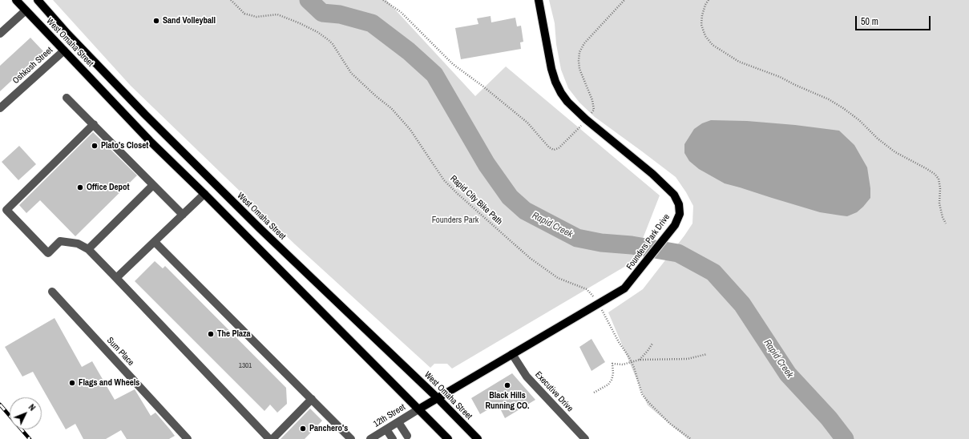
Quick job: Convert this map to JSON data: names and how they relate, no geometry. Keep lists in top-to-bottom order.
{
  "streets": {
    "main road": ["West Omaha Street", "Founders Park Drive"],
    "street": [
      "Oshkosh Street",
      "Sum Place",
      "Executive Drive",
      "12th Street"
    ],
    "path": ["Rapid City Bike Path"]
  },
  "crossings": [
    ["West Omaha Street", "Oshkosh Street"],
    ["West Omaha Street", "Founders Park Drive"],
    ["West Omaha Street", "12th Street"],
    ["Rapid City Bike Path", "Founders Park Drive"],
    ["Founders Park Drive", "Executive Drive"],
    ["Founders Park Drive", "12th Street"]
  ],
  "water": ["Rapid Creek"],
  "parks": ["Founders Park"],
  "places": [
    "Sand Volleyball",
    "Plato's Closet",
    "Office Depot",
    "The Plaza",
    "Flags and Wheels",
    "Black Hills Running CO.",
    "Panchero's"
  ],
  "house_numbers": ["1301"],
  "scale_bar": "50 m",
  "north": "top right"
}
